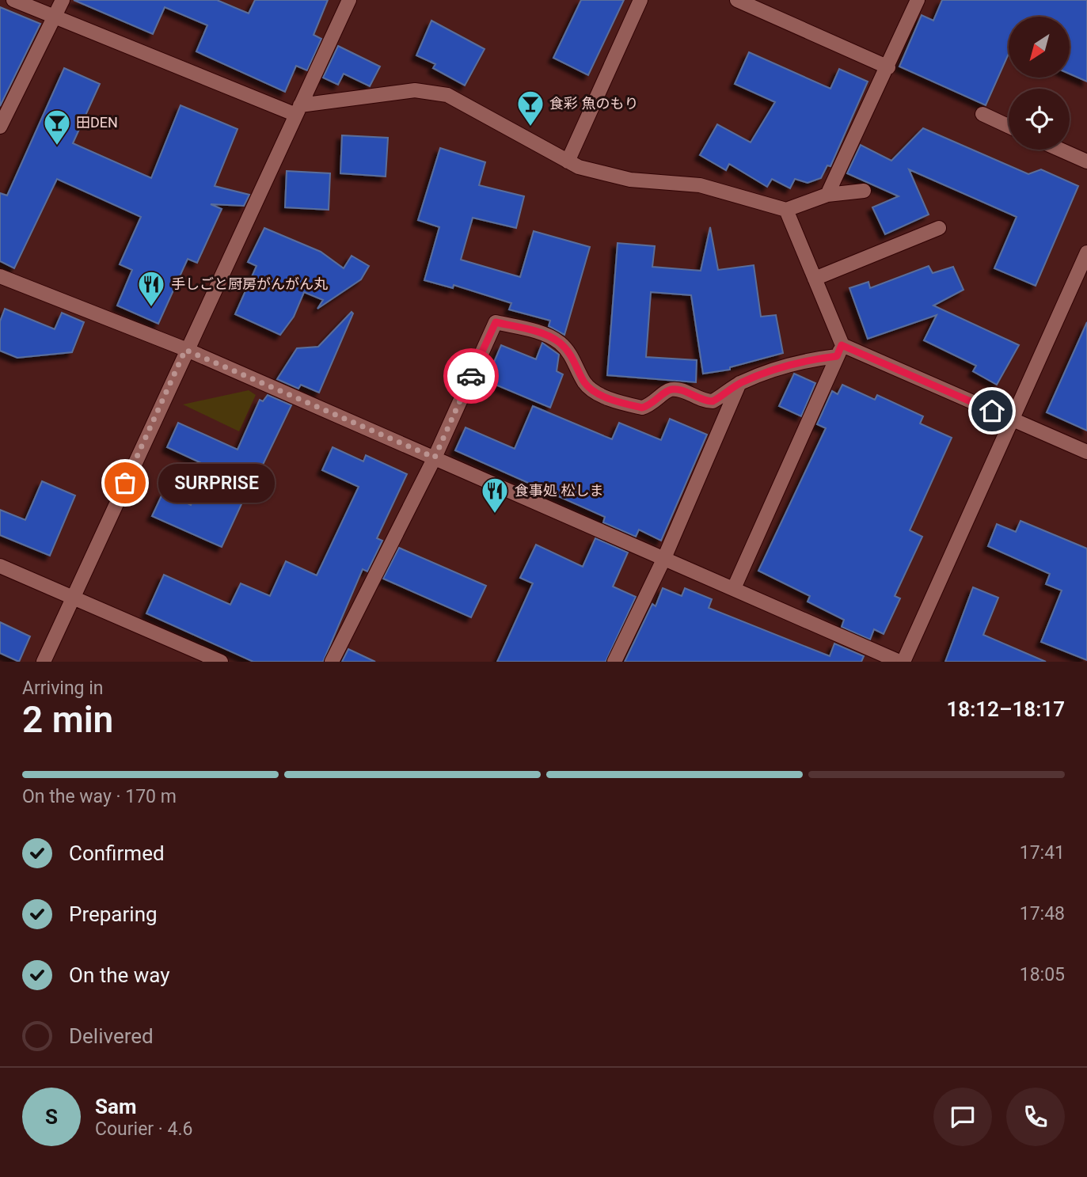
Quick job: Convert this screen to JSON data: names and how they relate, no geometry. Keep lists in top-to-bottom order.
{
  "places": {
    "bar": ["食彩 魚のもり", "田DEN"],
    "restaurant": ["手しごと厨房がんがん丸", "食事処 松しま"],
    "other": ["SURPRISE"]
  },
  "north": "bottom left",
  "page": {
    "bubble": "SURPRISE",
    "heading": ["2 min", "Arriving in", "18:12–18:17"],
    "panel": ["Sam", "Courier · 4.6"],
    "bar": "On the way · 170 m",
    "list": [
      ["Confirmed", "17:41"],
      ["Preparing", "17:48"],
      ["On the way", "18:05"],
      "Delivered"
    ],
    "round": "S"
  }
}
